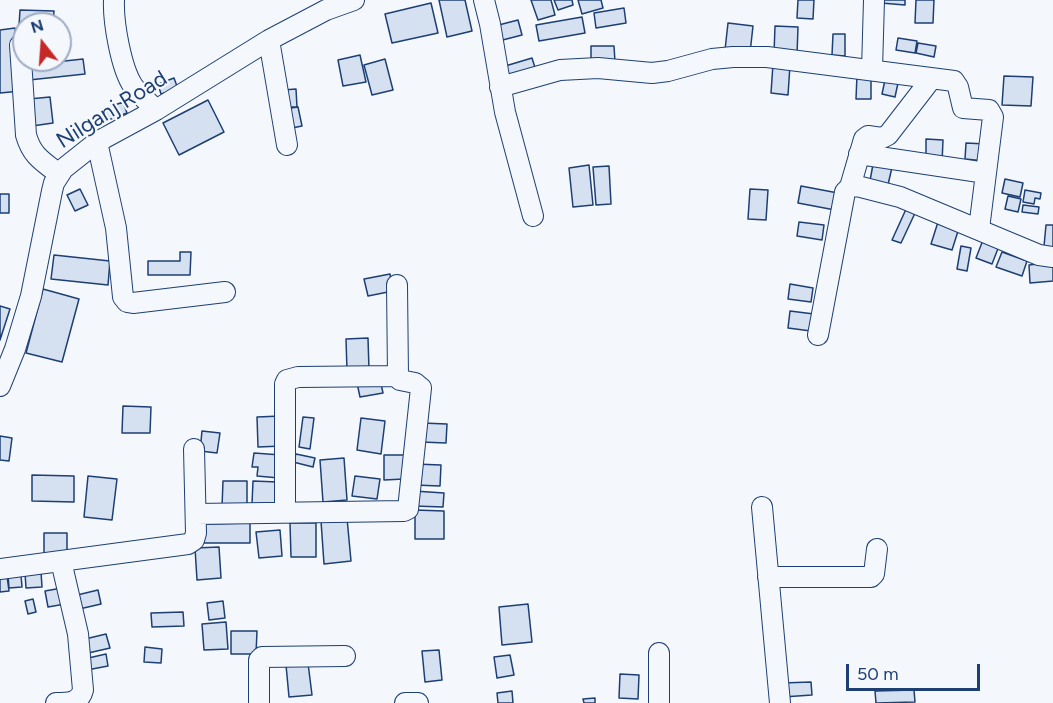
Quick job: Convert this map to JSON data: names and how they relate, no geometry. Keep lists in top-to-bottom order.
{
  "streets": {
    "street": ["Nilganj Road"]
  },
  "scale_bar": "50 m",
  "north": "top"
}
